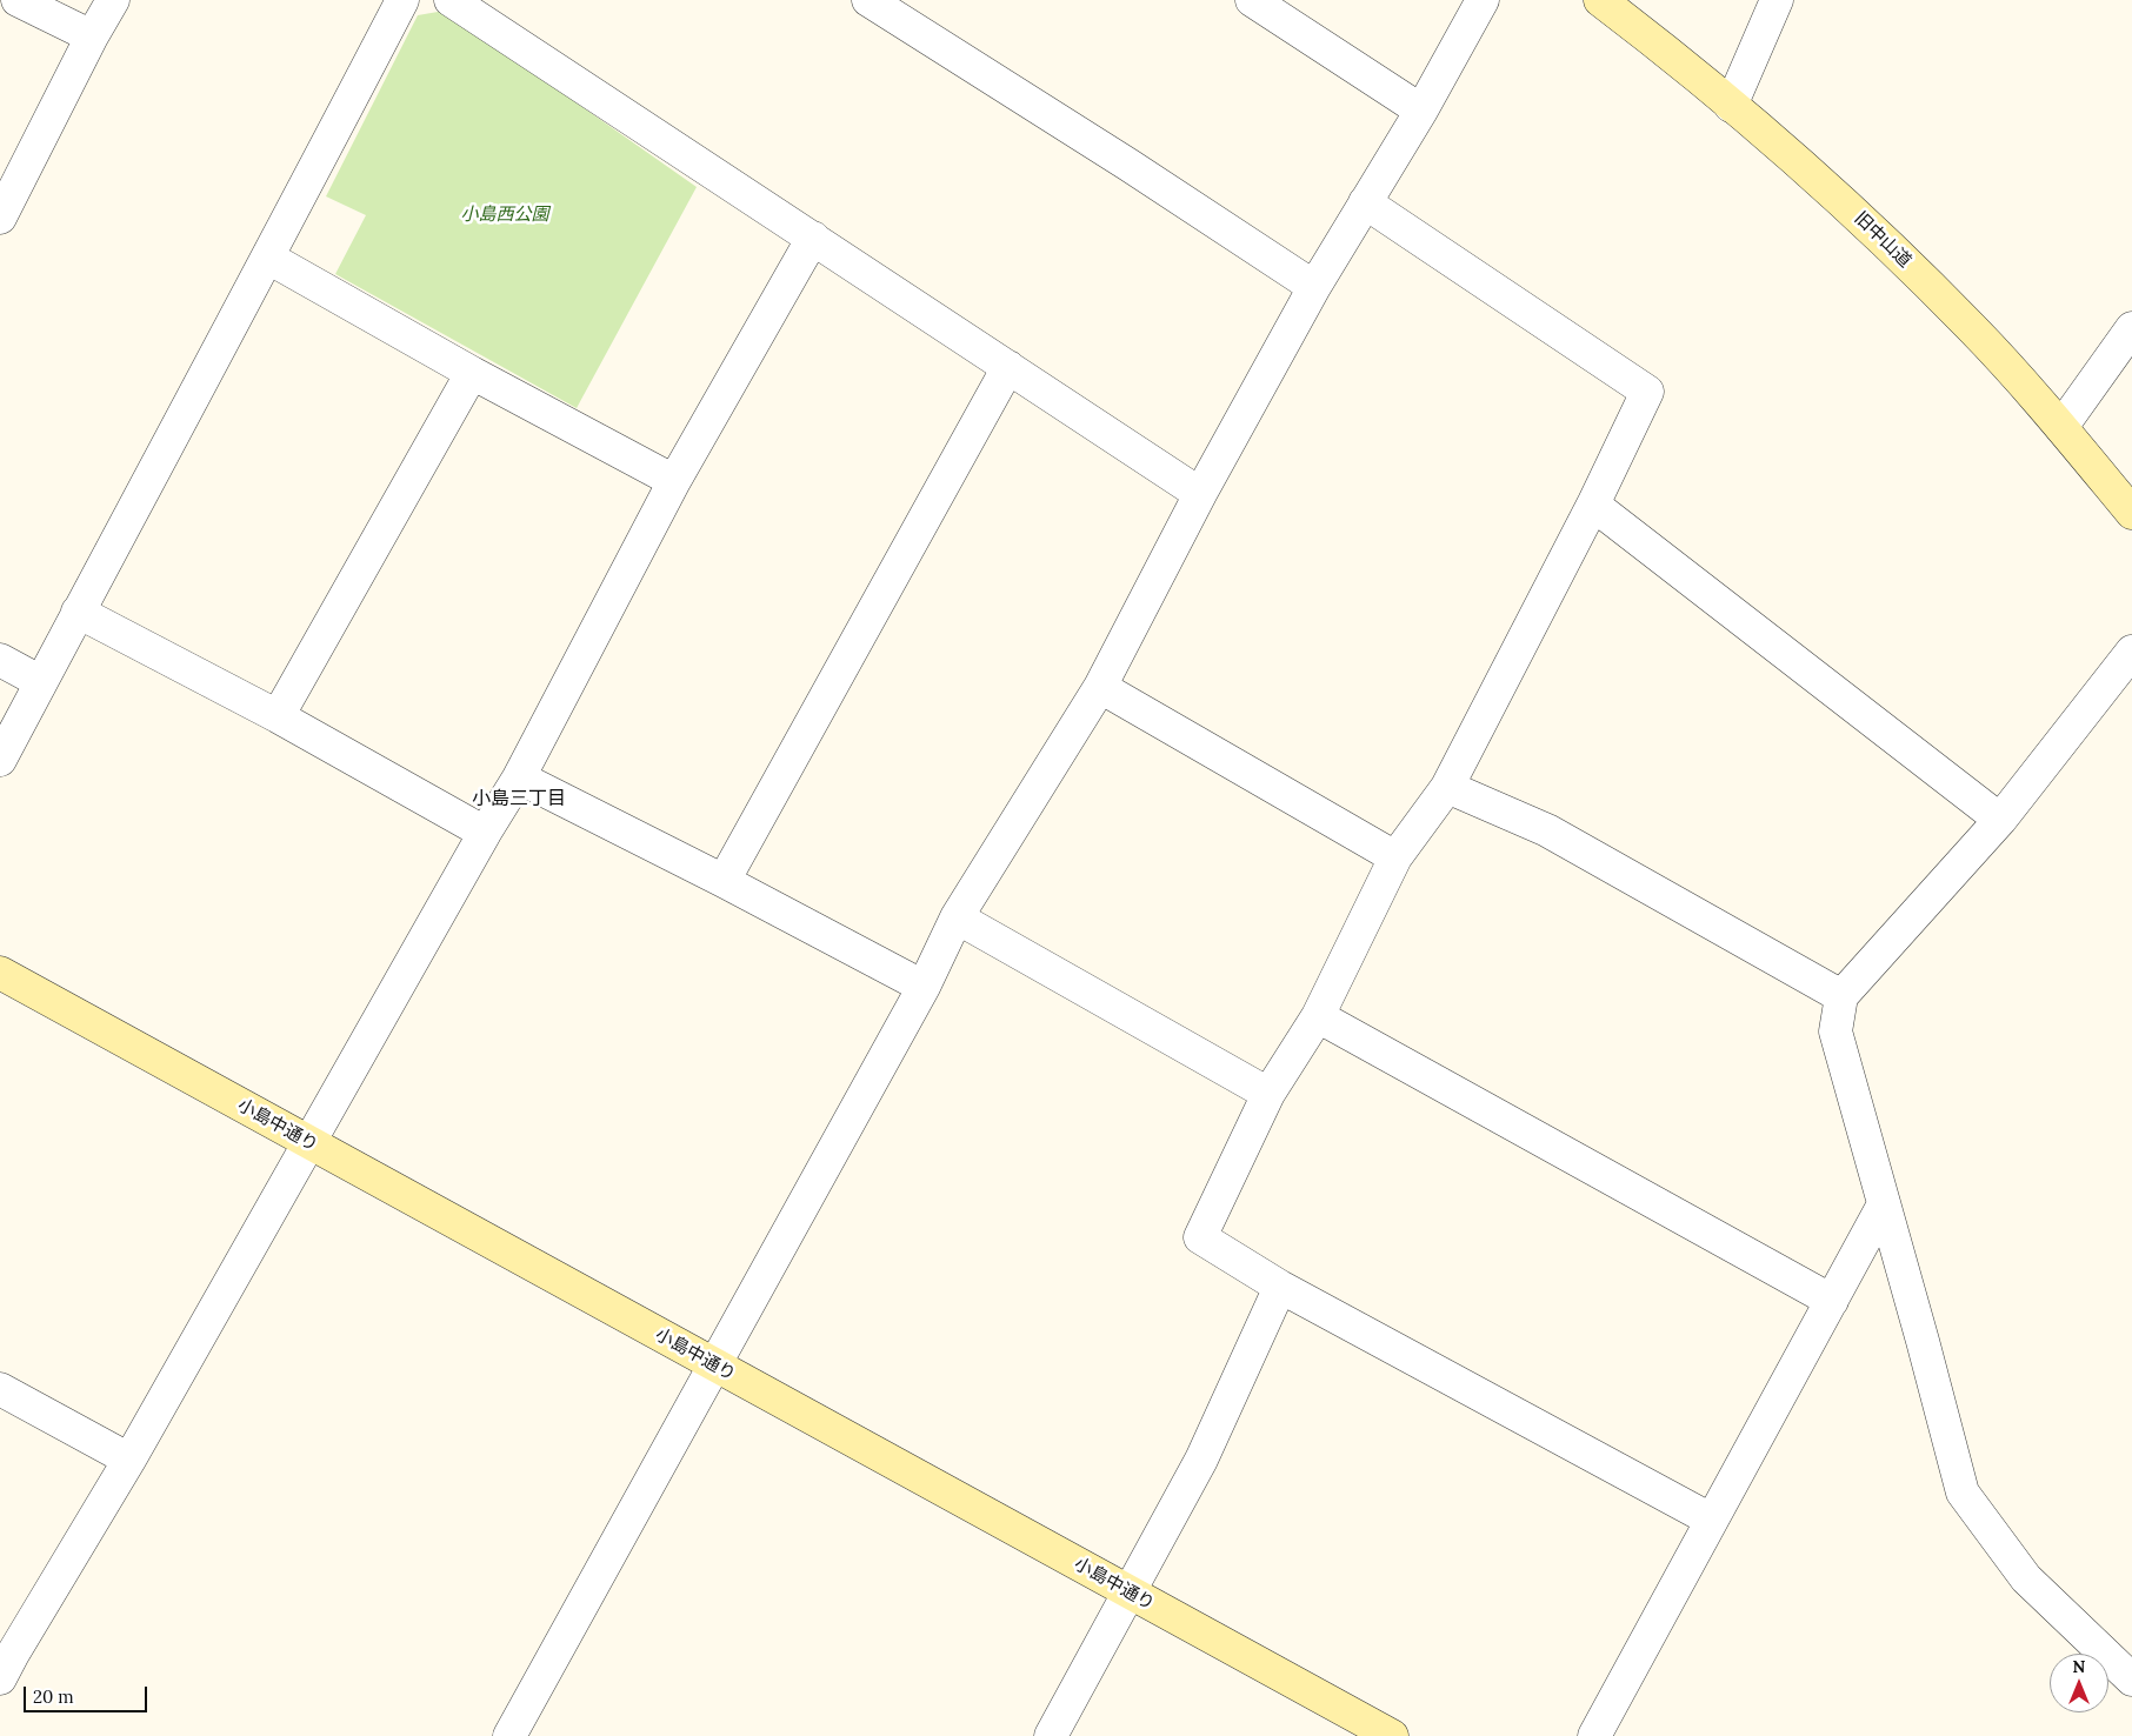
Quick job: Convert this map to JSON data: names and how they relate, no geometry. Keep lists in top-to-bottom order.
{
  "streets": {
    "street": ["旧中山道", "小島中通り"]
  },
  "districts": ["小島三丁目"],
  "parks": ["小島西公園"],
  "scale_bar": "20 m",
  "north": "top"
}
